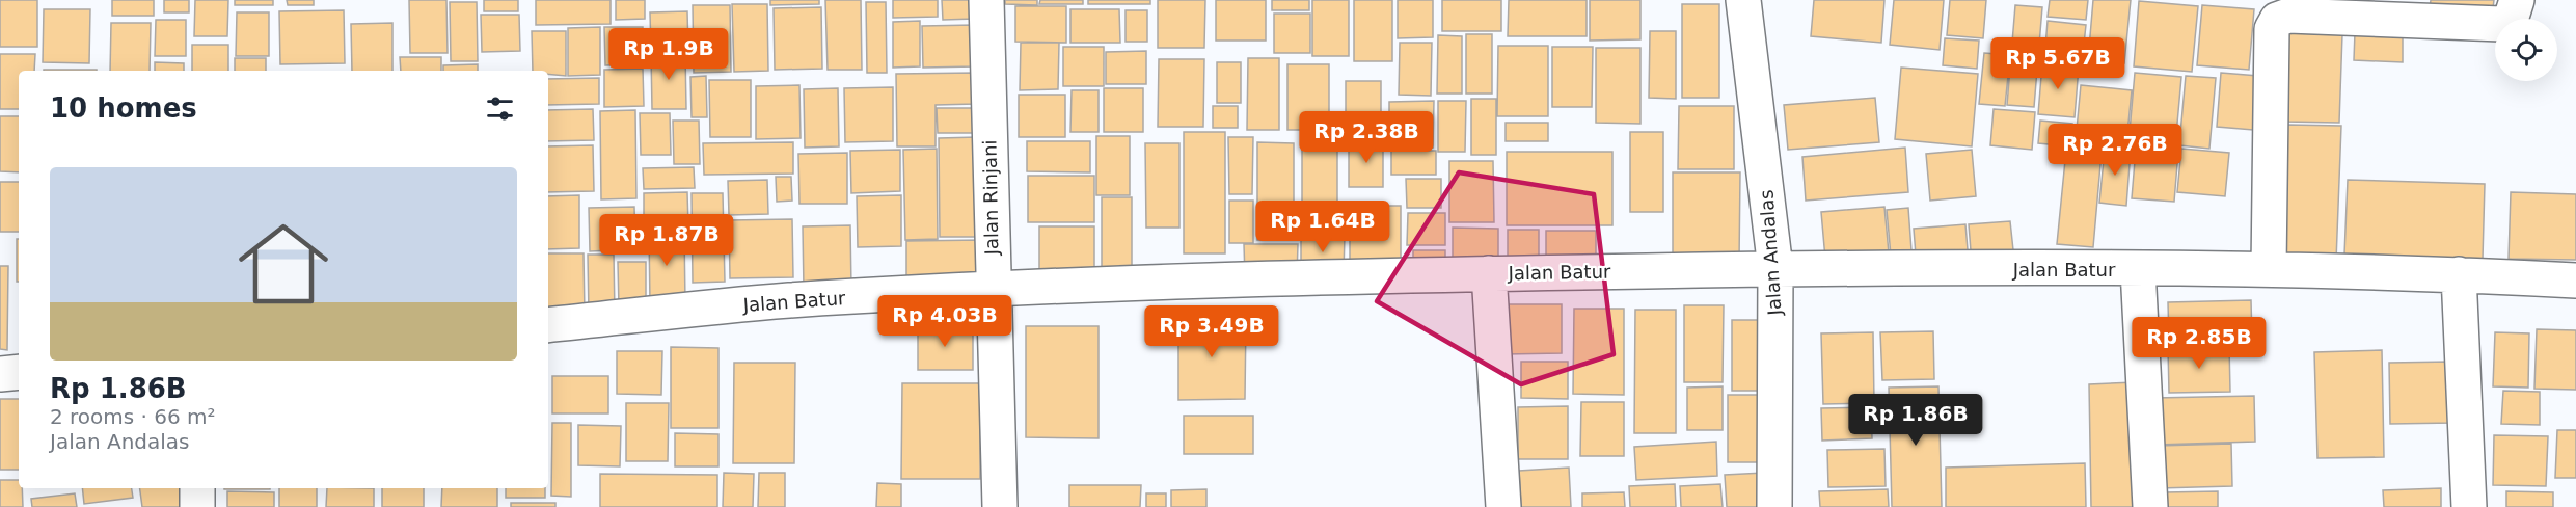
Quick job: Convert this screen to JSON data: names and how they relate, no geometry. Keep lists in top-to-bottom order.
{
  "streets": {
    "street": ["Jalan Rinjani", "Jalan Andalas", "Jalan Batur"]
  },
  "crossings": [
    ["Jalan Rinjani", "Jalan Batur"],
    ["Jalan Andalas", "Jalan Batur"]
  ],
  "page": {
    "price": [
      "Rp 1.9B",
      "Rp 5.67B",
      "Rp 2.38B",
      "Rp 2.76B",
      "Rp 1.64B",
      "Rp 1.87B",
      "Rp 4.03B",
      "Rp 3.49B",
      "Rp 2.85B",
      "Rp 1.86B"
    ],
    "heading": "10 homes",
    "list": [
      {
        "name": "Rp 1.86B",
        "note": "2 rooms · 66 m² · Jalan Andalas"
      }
    ]
  }
}
